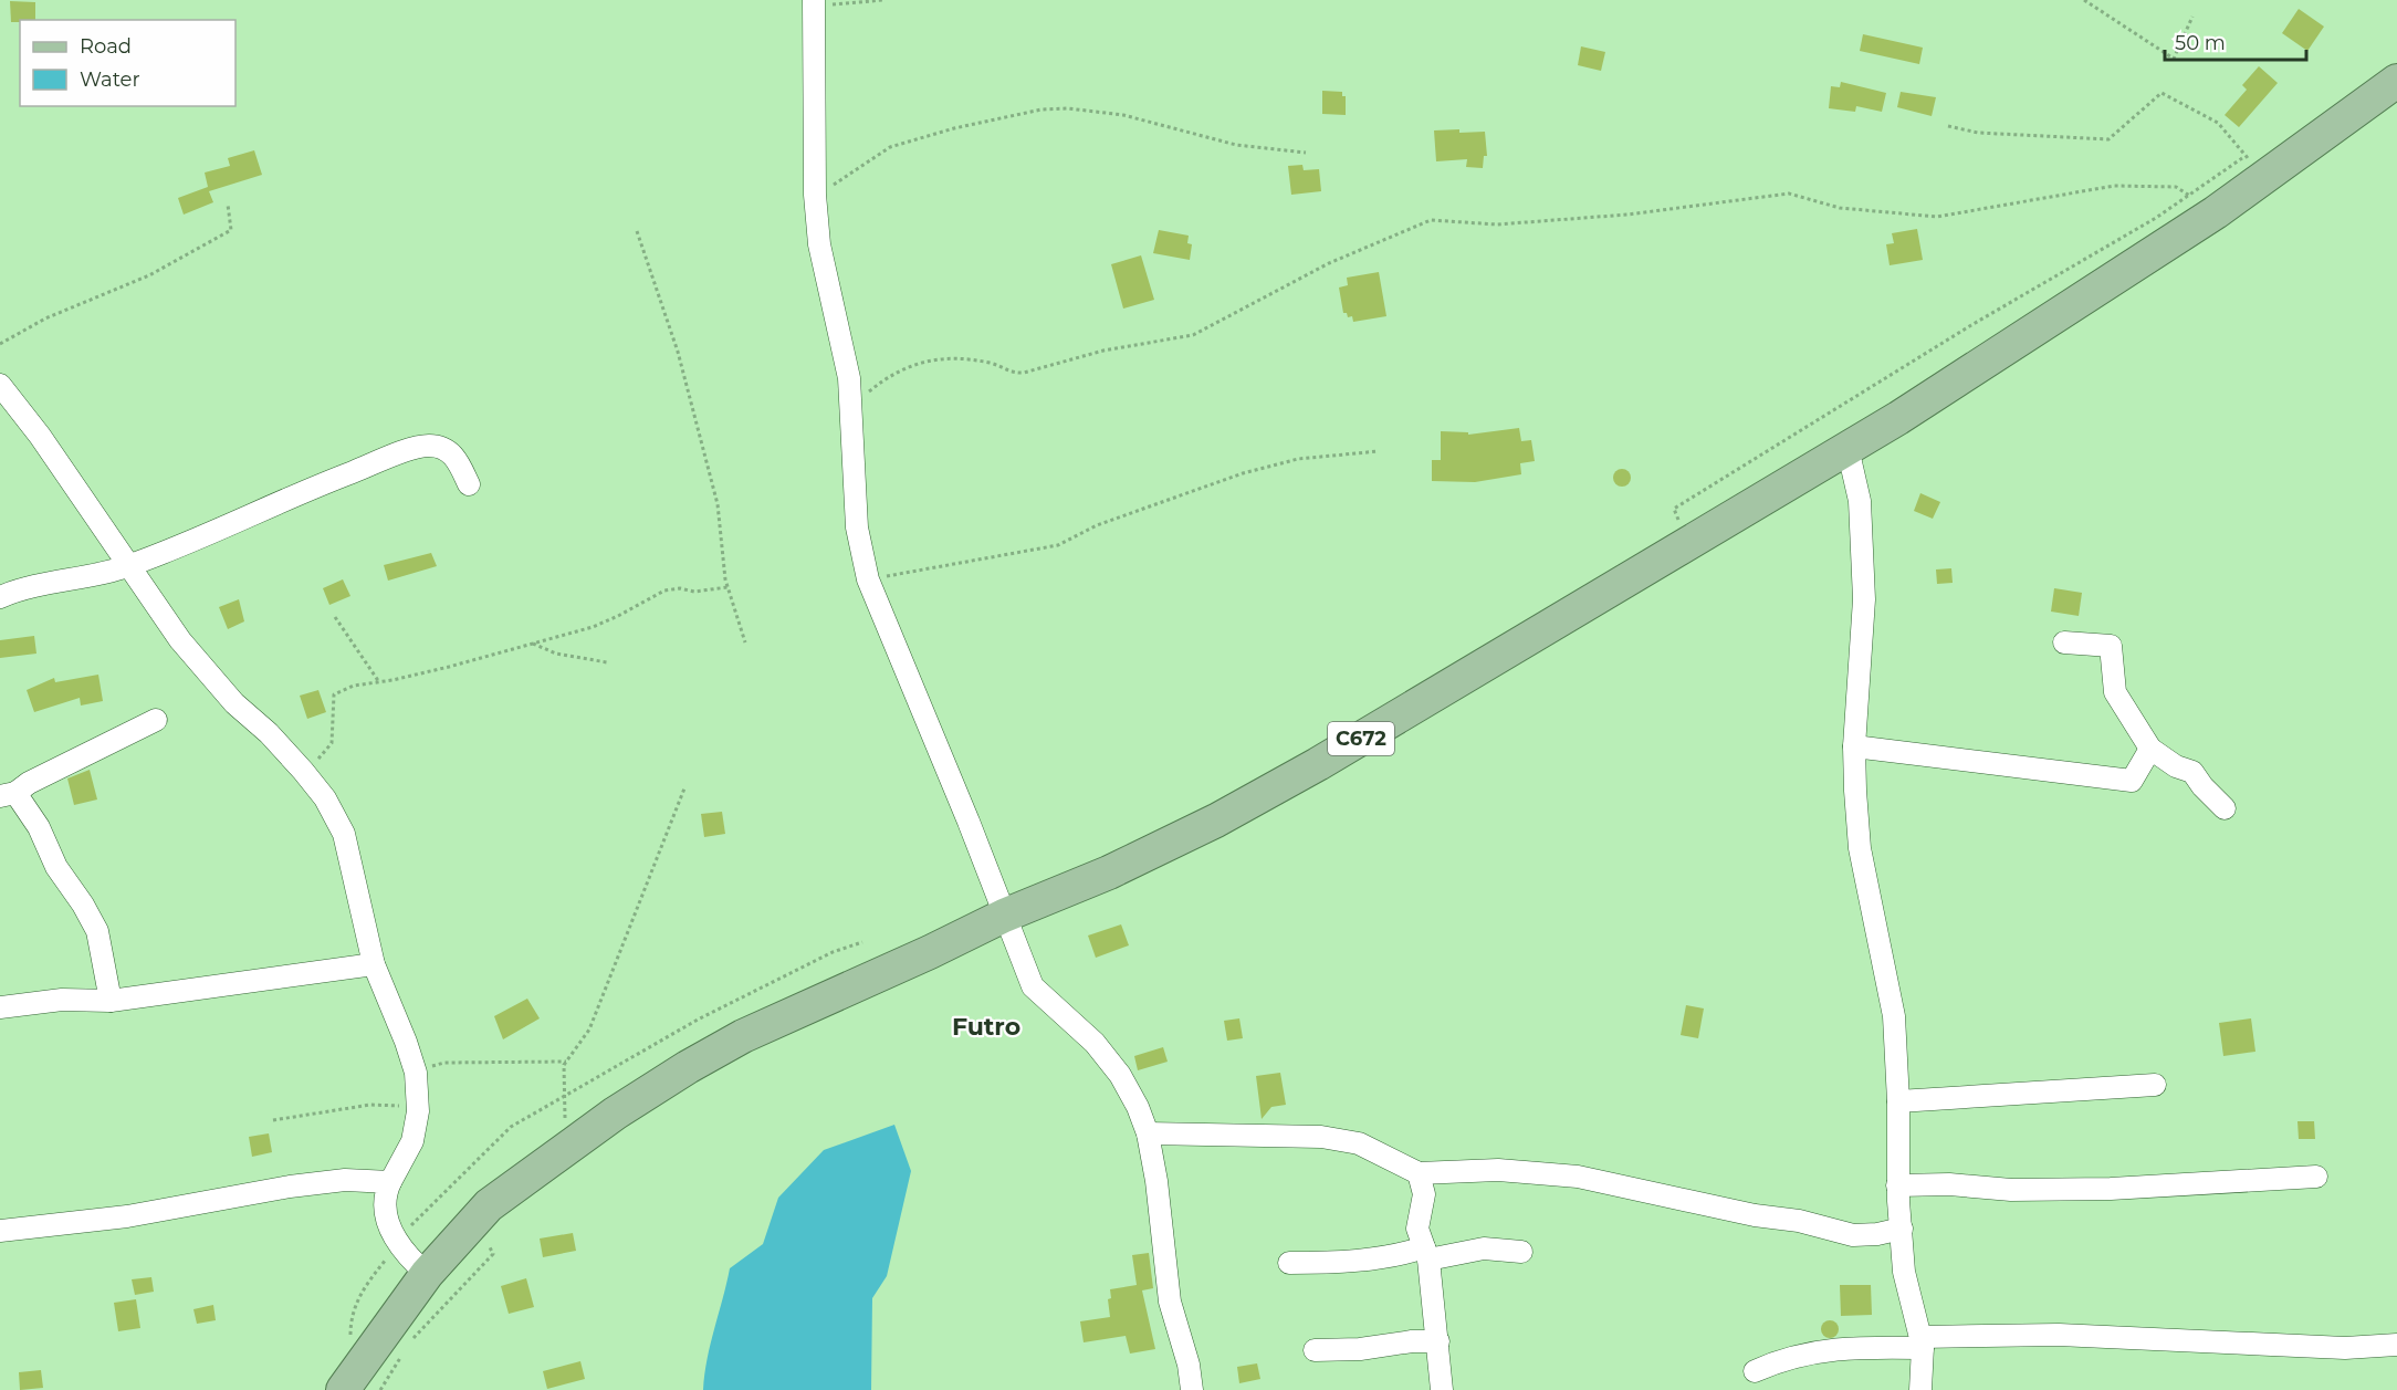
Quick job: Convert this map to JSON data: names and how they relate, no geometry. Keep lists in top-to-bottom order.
{
  "streets": {
    "main road": ["C672"]
  },
  "districts": ["Futro"],
  "legend": ["Road", "Water"],
  "scale_bar": "50 m"
}
